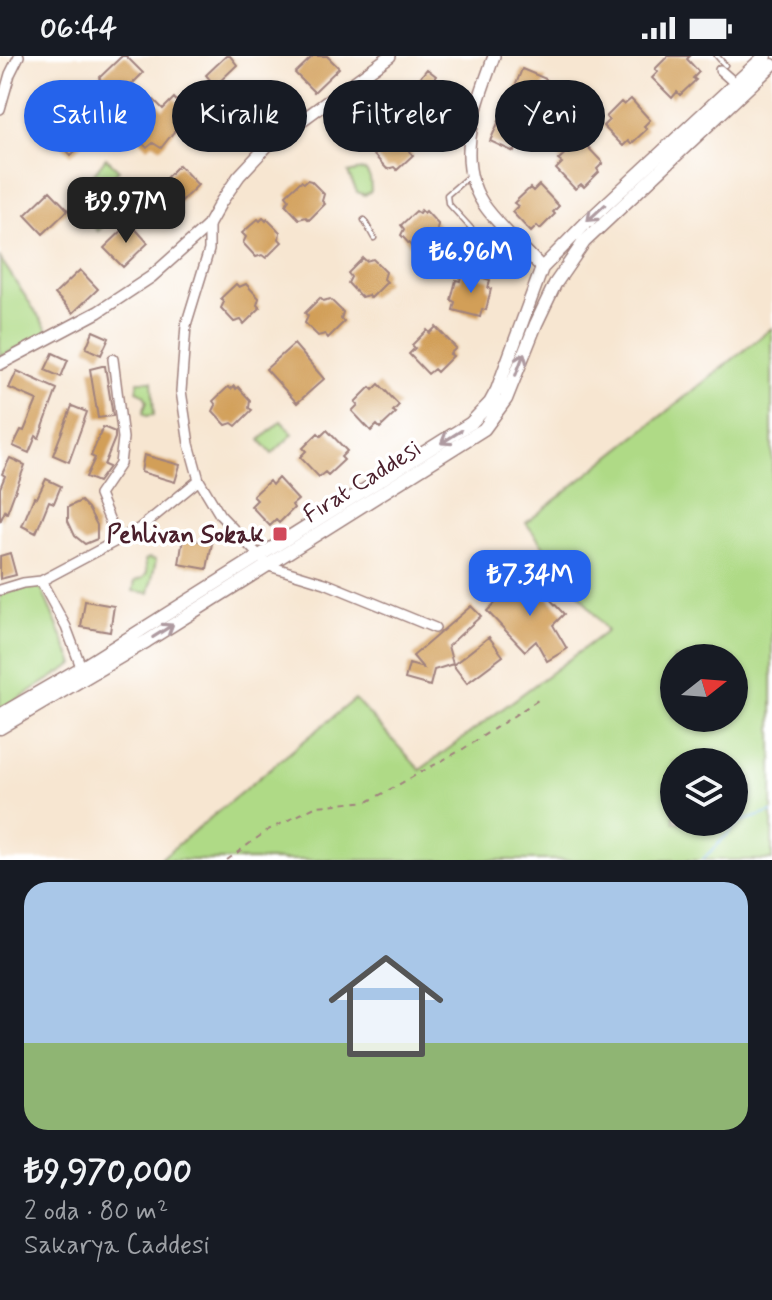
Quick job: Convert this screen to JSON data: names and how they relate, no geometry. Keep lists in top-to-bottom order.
{
  "streets": {
    "main road": ["Fırat Caddesi"]
  },
  "places": {
    "transit": ["Pehlivan Sokak"]
  },
  "north": "right",
  "page": {
    "status": "06:44",
    "chip": [
      "Satılık",
      "Kiralık",
      "Filtreler",
      "Yeni"
    ],
    "price": ["₺9.97M", "₺6.96M", "₺7.34M"],
    "list": [
      {
        "name": "₺9,970,000",
        "note": "2 oda · 80 m² · Sakarya Caddesi"
      }
    ]
  }
}
